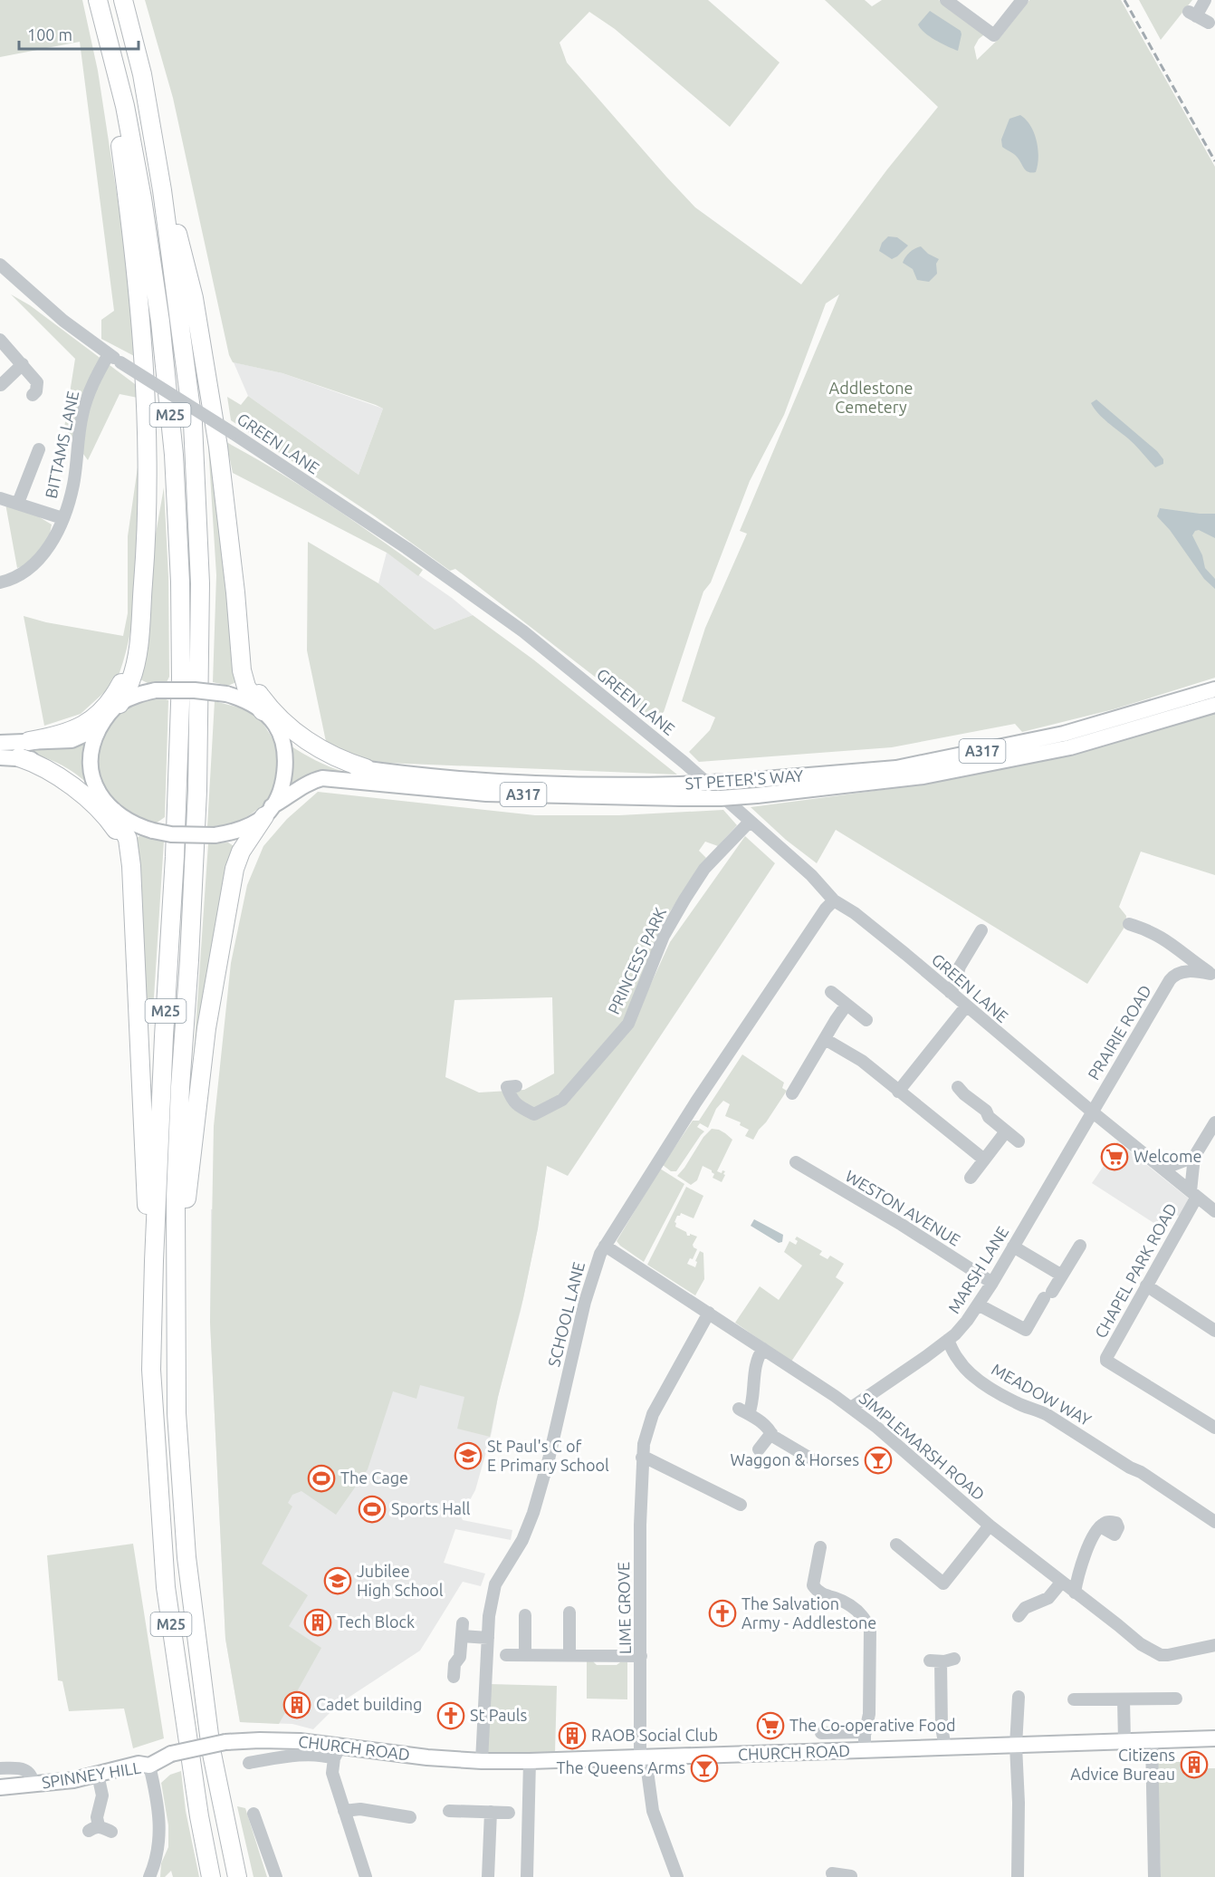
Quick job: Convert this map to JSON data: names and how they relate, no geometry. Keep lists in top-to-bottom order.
{
  "streets": {
    "highway": ["M25"],
    "main road": [
      "A317",
      "ST PETER'S WAY",
      "CHURCH ROAD",
      "SPINNEY HILL"
    ],
    "street": [
      "GREEN LANE",
      "BITTAMS LANE",
      "PRINCESS PARK",
      "PRAIRIE ROAD",
      "WESTON AVENUE",
      "MARSH LANE",
      "CHAPEL PARK ROAD",
      "SCHOOL LANE",
      "MEADOW WAY",
      "SIMPLEMARSH ROAD",
      "LIME GROVE"
    ]
  },
  "crossings": [
    ["M25", "ST PETER'S WAY"],
    ["GREEN LANE", "BITTAMS LANE"],
    ["GREEN LANE", "PRINCESS PARK"],
    ["GREEN LANE", "PRAIRIE ROAD"],
    ["GREEN LANE", "MARSH LANE"],
    ["GREEN LANE", "CHAPEL PARK ROAD"],
    ["GREEN LANE", "SCHOOL LANE"],
    ["PRAIRIE ROAD", "MARSH LANE"],
    ["WESTON AVENUE", "MARSH LANE"],
    ["MARSH LANE", "MEADOW WAY"],
    ["MARSH LANE", "SIMPLEMARSH ROAD"],
    ["SCHOOL LANE", "SIMPLEMARSH ROAD"],
    ["SCHOOL LANE", "CHURCH ROAD"],
    ["SIMPLEMARSH ROAD", "LIME GROVE"],
    ["LIME GROVE", "CHURCH ROAD"],
    ["CHURCH ROAD", "SPINNEY HILL"]
  ],
  "parks": ["Addlestone Cemetery"],
  "places": {
    "supermarket": ["Welcome", "The Co-operative Food"],
    "school or university": ["St Paul's C of E Primary School", "Jubilee High School"],
    "bar": ["Waggon & Horses", "The Queens Arms"],
    "sports": ["The Cage", "Sports Hall"],
    "church": ["The Salvation Army - Addlestone", "St Pauls"],
    "building": [
      "Tech Block",
      "Cadet building",
      "RAOB Social Club",
      "Citizens Advice Bureau"
    ]
  },
  "scale_bar": "100 m"
}
